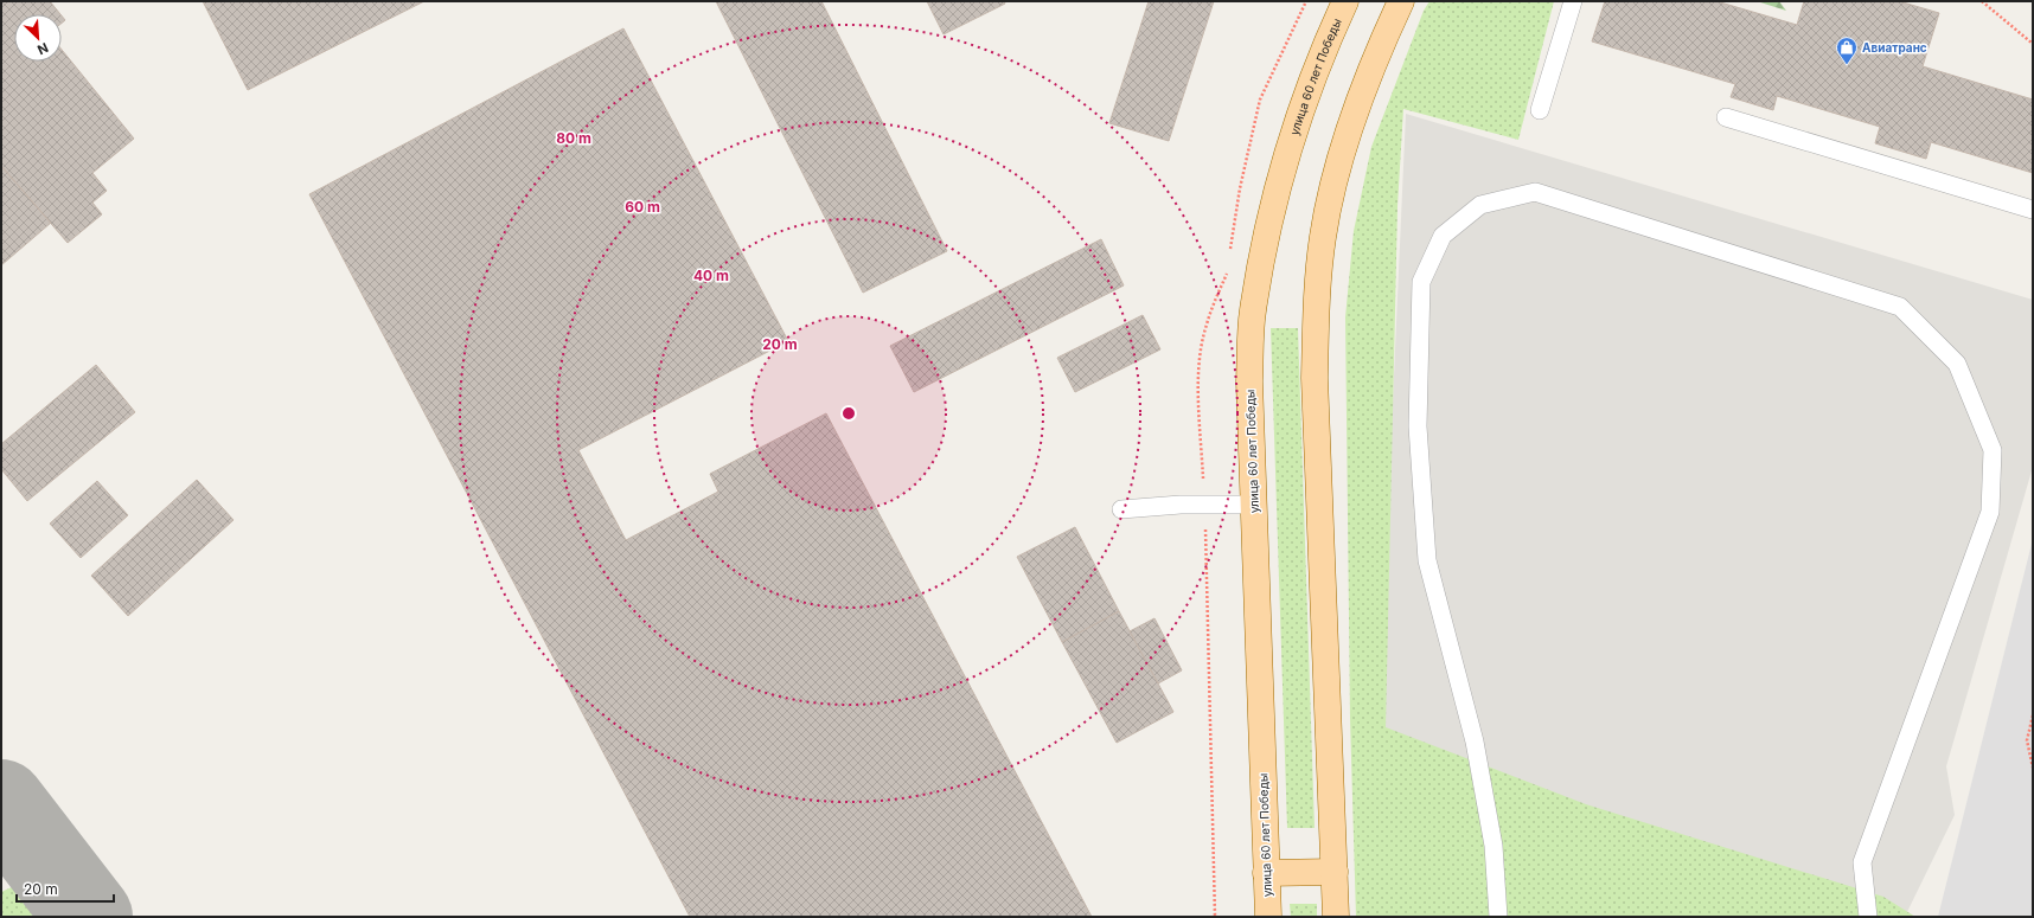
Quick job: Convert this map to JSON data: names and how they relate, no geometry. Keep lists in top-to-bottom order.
{
  "streets": {
    "main road": ["улица 60 лет Победы"]
  },
  "places": {
    "shop": ["Авиатранс"]
  },
  "scale_bar": "20 m",
  "north": "bottom right",
  "rings": [
    "80 m",
    "60 m",
    "40 m",
    "20 m"
  ]
}
